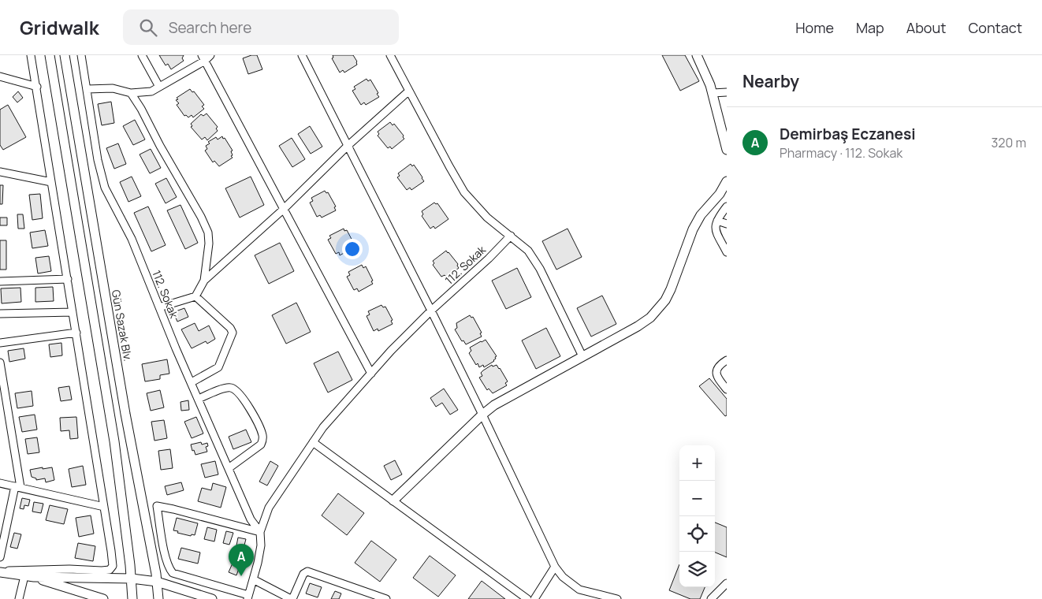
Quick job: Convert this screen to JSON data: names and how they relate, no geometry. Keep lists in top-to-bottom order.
{
  "streets": {
    "main road": ["Gün Sazak Blv."],
    "street": ["112. Sokak"]
  },
  "page": {
    "header": "Gridwalk",
    "search": "Search here",
    "nav": [
      "Home",
      "Map",
      "About",
      "Contact"
    ],
    "heading": "Nearby",
    "list": [
      {
        "mark": "A",
        "name": "Demirbaş Eczanesi",
        "note": "Pharmacy · 112. Sokak",
        "value": "320 m"
      }
    ],
    "map_buttons": ["+", "−"],
    "pins": "A"
  }
}
